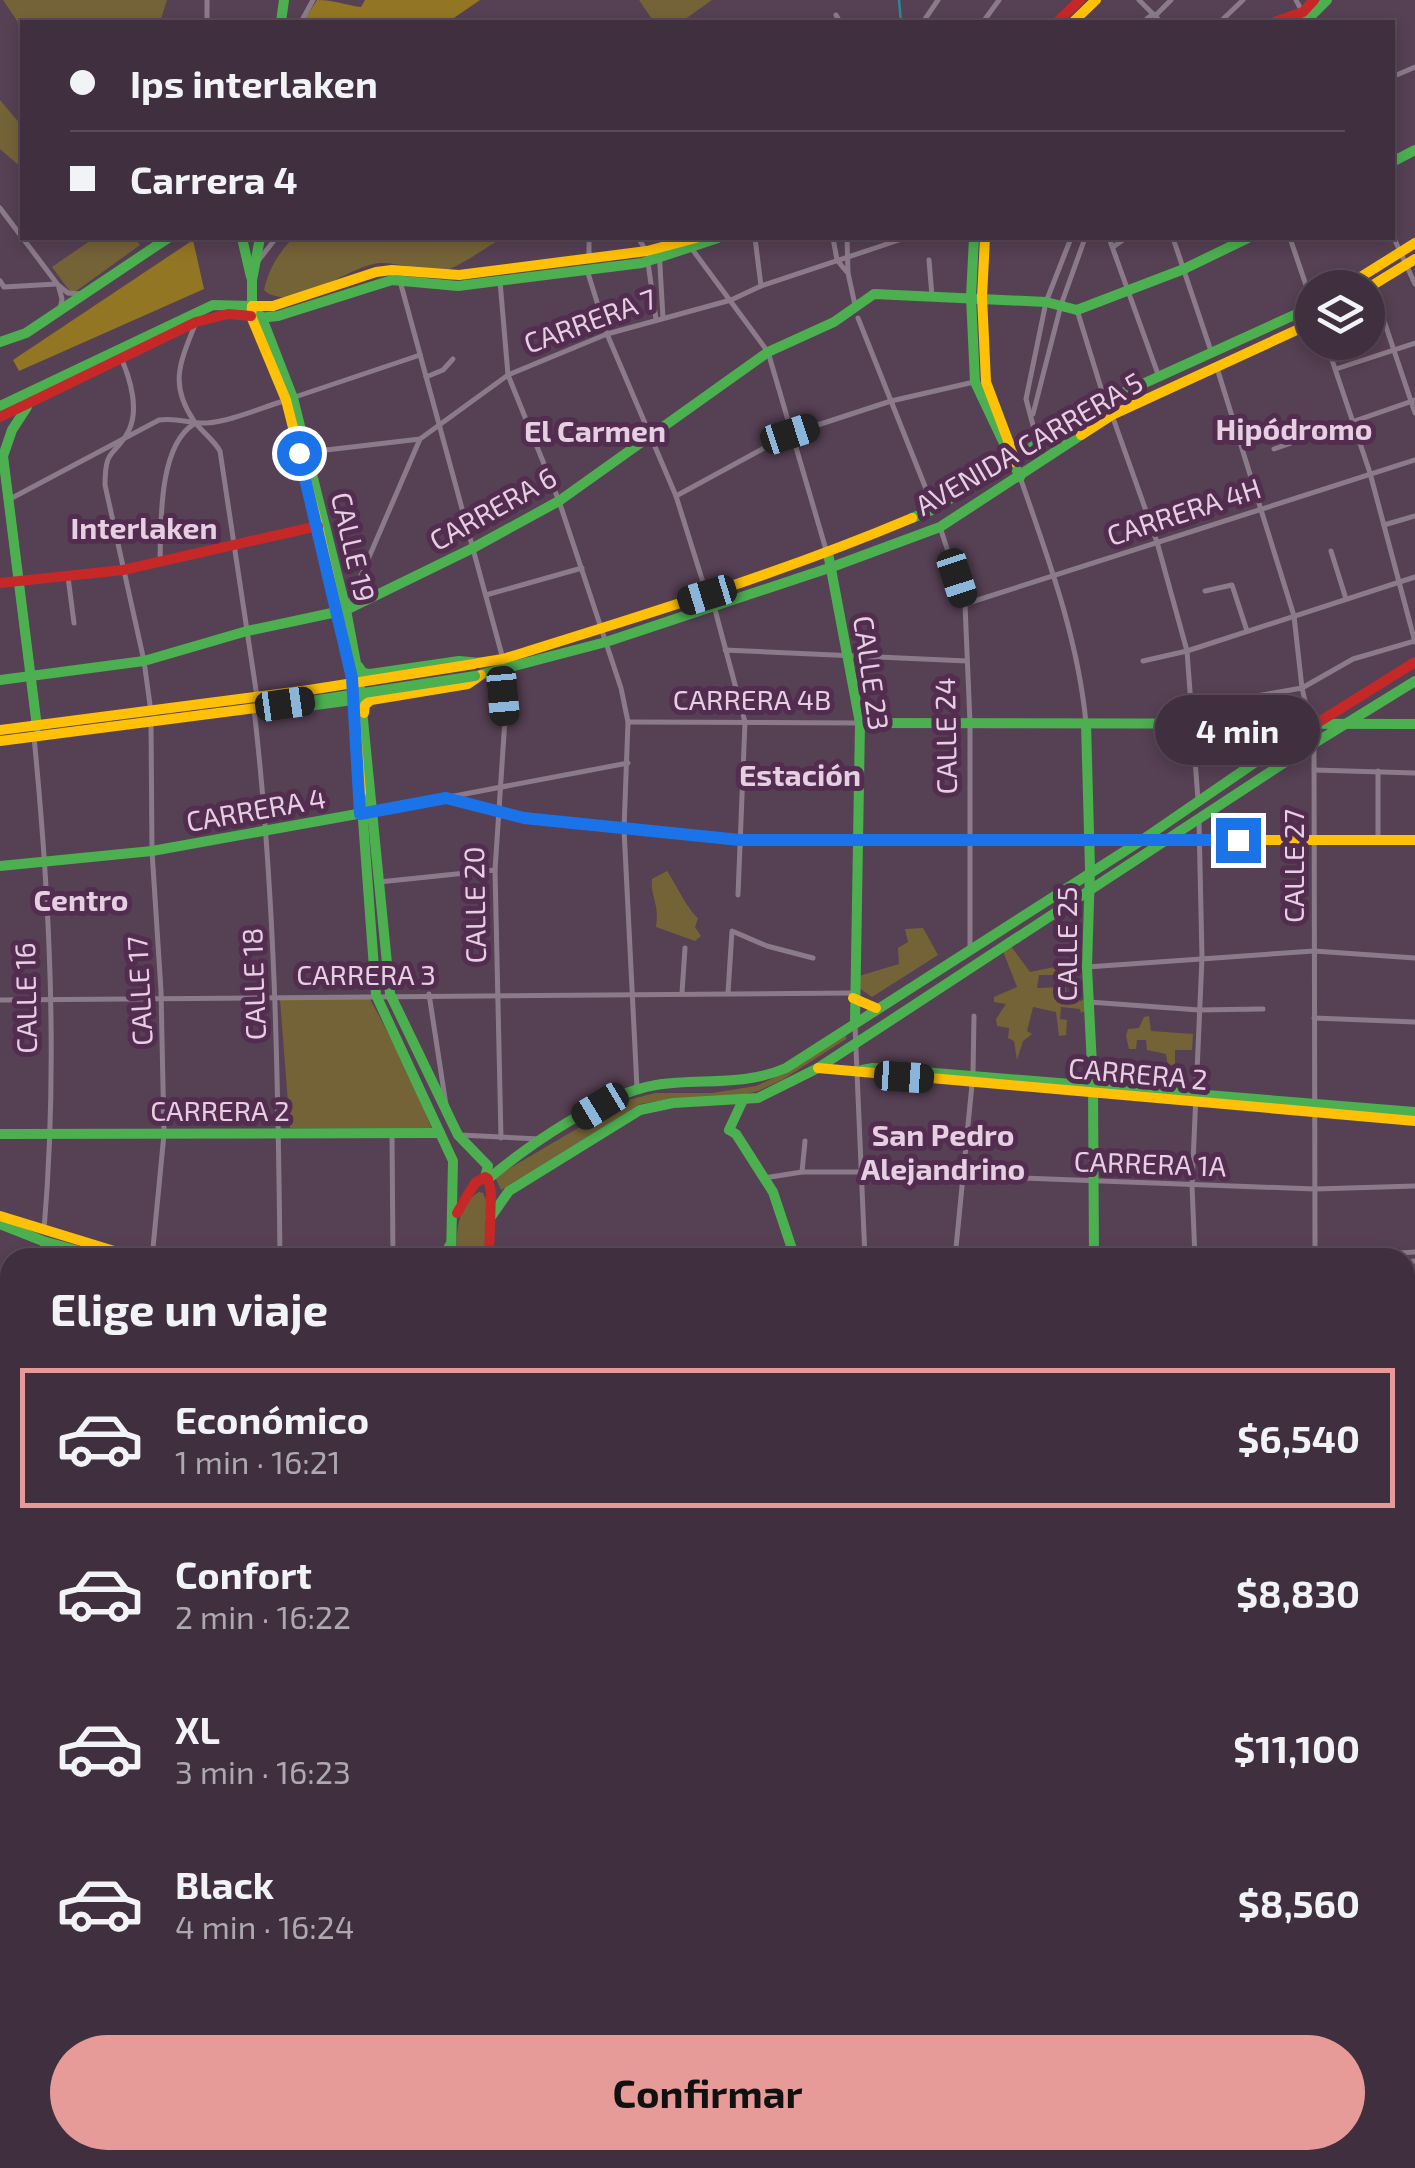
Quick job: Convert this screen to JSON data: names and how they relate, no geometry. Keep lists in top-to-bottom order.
{
  "streets": {
    "main road": [
      "AVENIDA CARRERA 5",
      "CARRERA 6",
      "CALLE 19",
      "CALLE 23",
      "CARRERA 4B",
      "CARRERA 4",
      "CALLE 25",
      "CALLE 16",
      "CARRERA 2"
    ],
    "street": [
      "CARRERA 7",
      "CARRERA 4H",
      "CALLE 24",
      "CALLE 27",
      "CALLE 20",
      "CARRERA 3",
      "CALLE 18",
      "CALLE 17",
      "CARRERA 1A"
    ]
  },
  "crossings": [
    ["CARRERA 7", "CALLE 19"],
    ["CARRERA 7", "CALLE 23"],
    ["AVENIDA CARRERA 5", "CALLE 23"],
    ["AVENIDA CARRERA 5", "CALLE 24"],
    ["AVENIDA CARRERA 5", "CALLE 27"],
    ["AVENIDA CARRERA 5", "CALLE 20"],
    ["AVENIDA CARRERA 5", "CALLE 25"],
    ["AVENIDA CARRERA 5", "CALLE 18"],
    ["AVENIDA CARRERA 5", "CALLE 17"],
    ["AVENIDA CARRERA 5", "CALLE 16"],
    ["CARRERA 6", "CALLE 19"],
    ["CARRERA 6", "CALLE 23"],
    ["CARRERA 6", "CALLE 25"],
    ["CARRERA 6", "CALLE 18"],
    ["CARRERA 6", "CALLE 17"],
    ["CARRERA 6", "CALLE 16"],
    ["CARRERA 4H", "CALLE 24"],
    ["CARRERA 4H", "CALLE 27"],
    ["CARRERA 4H", "CALLE 25"],
    ["CALLE 19", "CARRERA 4"],
    ["CALLE 19", "CARRERA 3"],
    ["CALLE 19", "CARRERA 2"],
    ["CALLE 23", "CARRERA 4B"],
    ["CALLE 23", "CARRERA 4"],
    ["CALLE 23", "CARRERA 3"],
    ["CALLE 23", "CARRERA 2"],
    ["CALLE 23", "CARRERA 1A"],
    ["CARRERA 4B", "CALLE 24"],
    ["CARRERA 4B", "CALLE 27"],
    ["CARRERA 4B", "CALLE 25"],
    ["CALLE 24", "CARRERA 4"],
    ["CARRERA 4", "CALLE 27"],
    ["CARRERA 4", "CALLE 20"],
    ["CARRERA 4", "CALLE 25"],
    ["CARRERA 4", "CALLE 18"],
    ["CARRERA 4", "CALLE 17"],
    ["CARRERA 4", "CALLE 16"],
    ["CALLE 27", "CARRERA 2"],
    ["CALLE 27", "CARRERA 1A"],
    ["CALLE 20", "CARRERA 3"],
    ["CALLE 25", "CARRERA 2"],
    ["CALLE 25", "CARRERA 1A"],
    ["CARRERA 3", "CALLE 18"],
    ["CARRERA 3", "CALLE 17"],
    ["CARRERA 3", "CALLE 16"],
    ["CALLE 18", "CARRERA 2"],
    ["CALLE 17", "CARRERA 2"],
    ["CALLE 16", "CARRERA 2"]
  ],
  "districts": [
    "Hipódromo",
    "El Carmen",
    "Interlaken",
    "Estación",
    "Centro",
    "San Pedro Alejandrino"
  ],
  "page": {
    "banner": ["Ips interlaken", "Carrera 4"],
    "bubble": "4 min",
    "heading": "Elige un viaje",
    "list": [
      {
        "name": "Económico",
        "note": "1 min · 16:21",
        "value": "$6,540"
      },
      {
        "name": "Confort",
        "note": "2 min · 16:22",
        "value": "$8,830"
      },
      {
        "name": "XL",
        "note": "3 min · 16:23",
        "value": "$11,100"
      },
      {
        "name": "Black",
        "note": "4 min · 16:24",
        "value": "$8,560"
      }
    ],
    "buttons": "Confirmar"
  }
}
